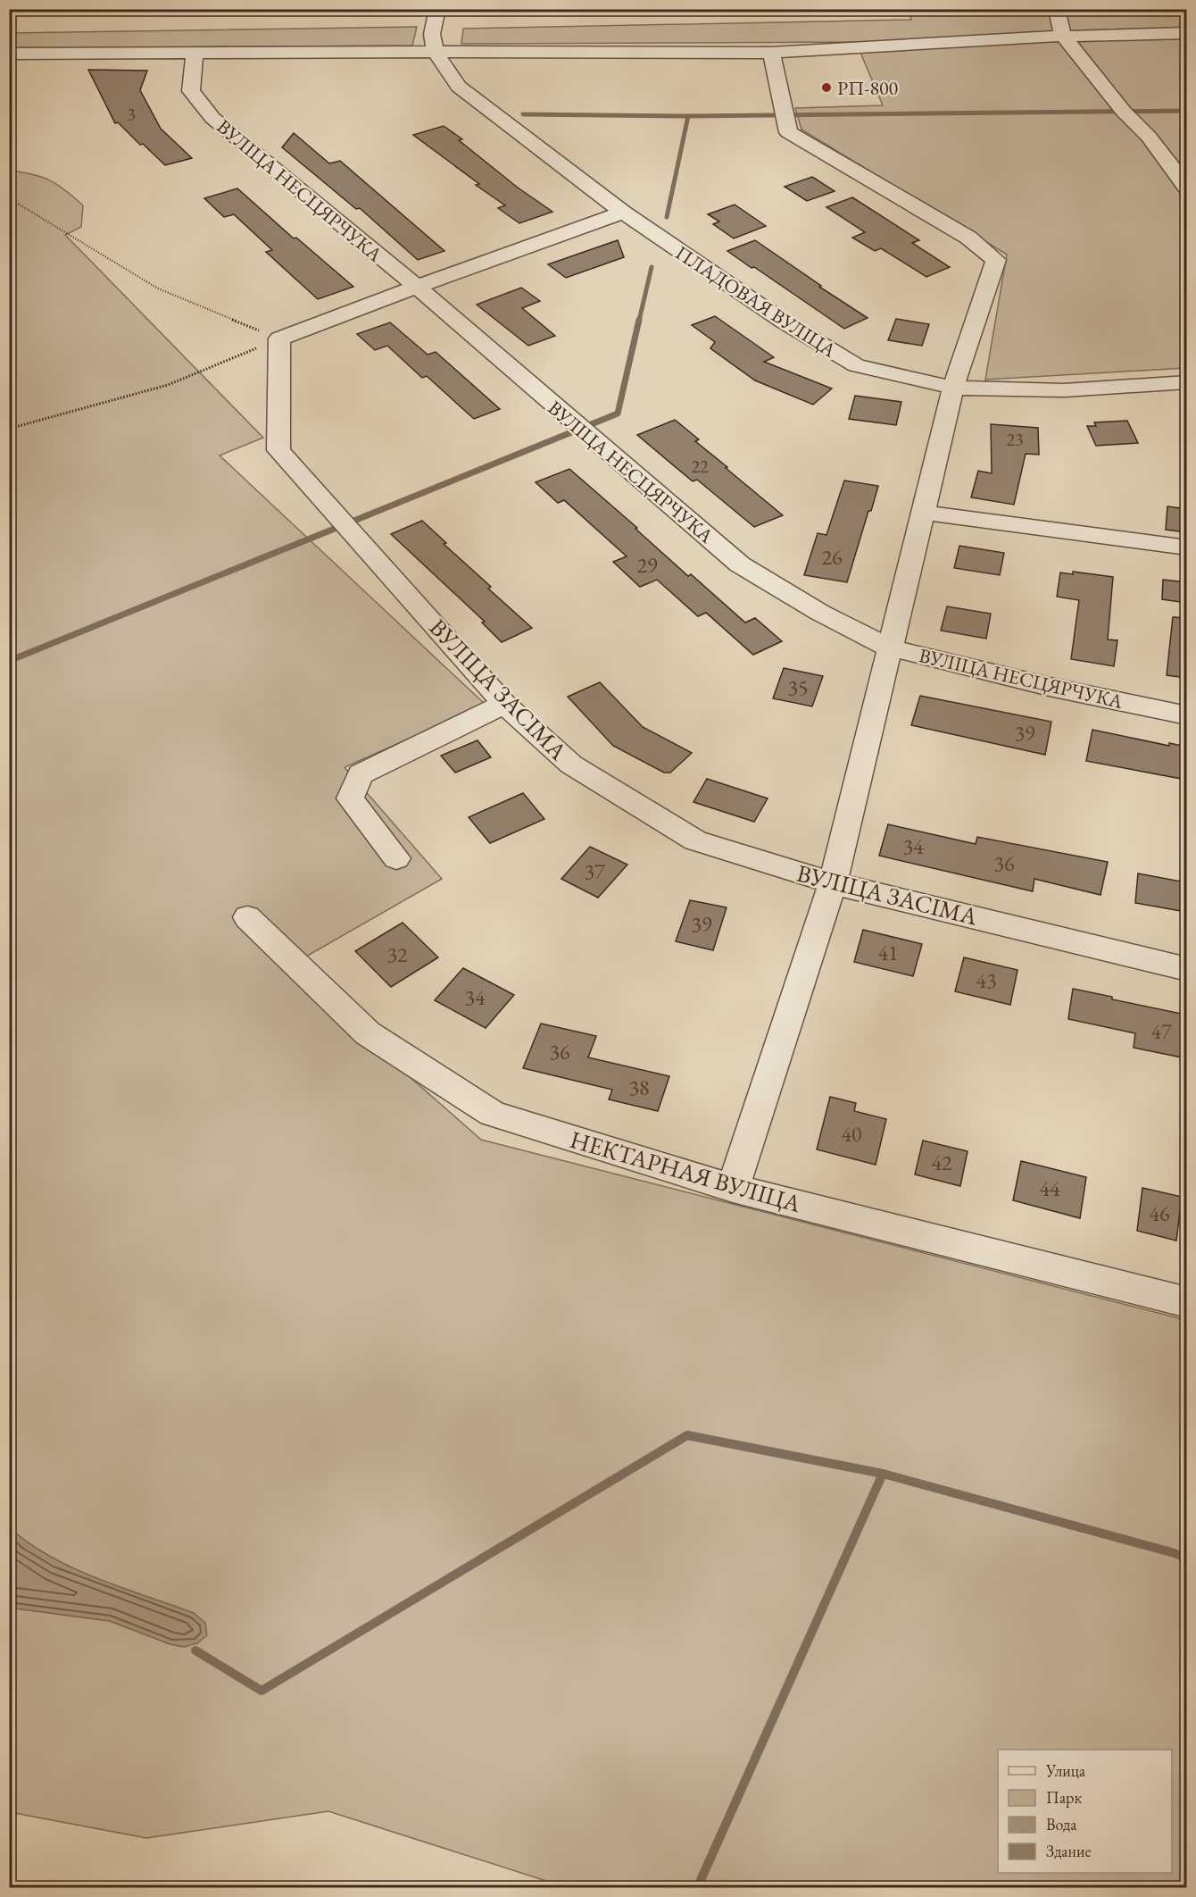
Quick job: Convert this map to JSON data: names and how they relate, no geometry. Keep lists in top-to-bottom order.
{
  "streets": {
    "street": [
      "ВУЛІЦА НЕСЦЯРЧУКА",
      "ПЛАДОВАЯ ВУЛІЦА",
      "ВУЛІЦА ЗАСІМА",
      "НЕКТАРНАЯ ВУЛІЦА"
    ]
  },
  "places": ["РП-800"],
  "house_numbers": [
    "3",
    "23",
    "22",
    "26",
    "29",
    "35",
    "39",
    "34",
    "36",
    "37",
    "39",
    "41",
    "32",
    "43",
    "34",
    "47",
    "36",
    "38",
    "40",
    "42",
    "44",
    "46"
  ],
  "legend": [
    "Улица",
    "Парк",
    "Вода",
    "Здание"
  ]
}
